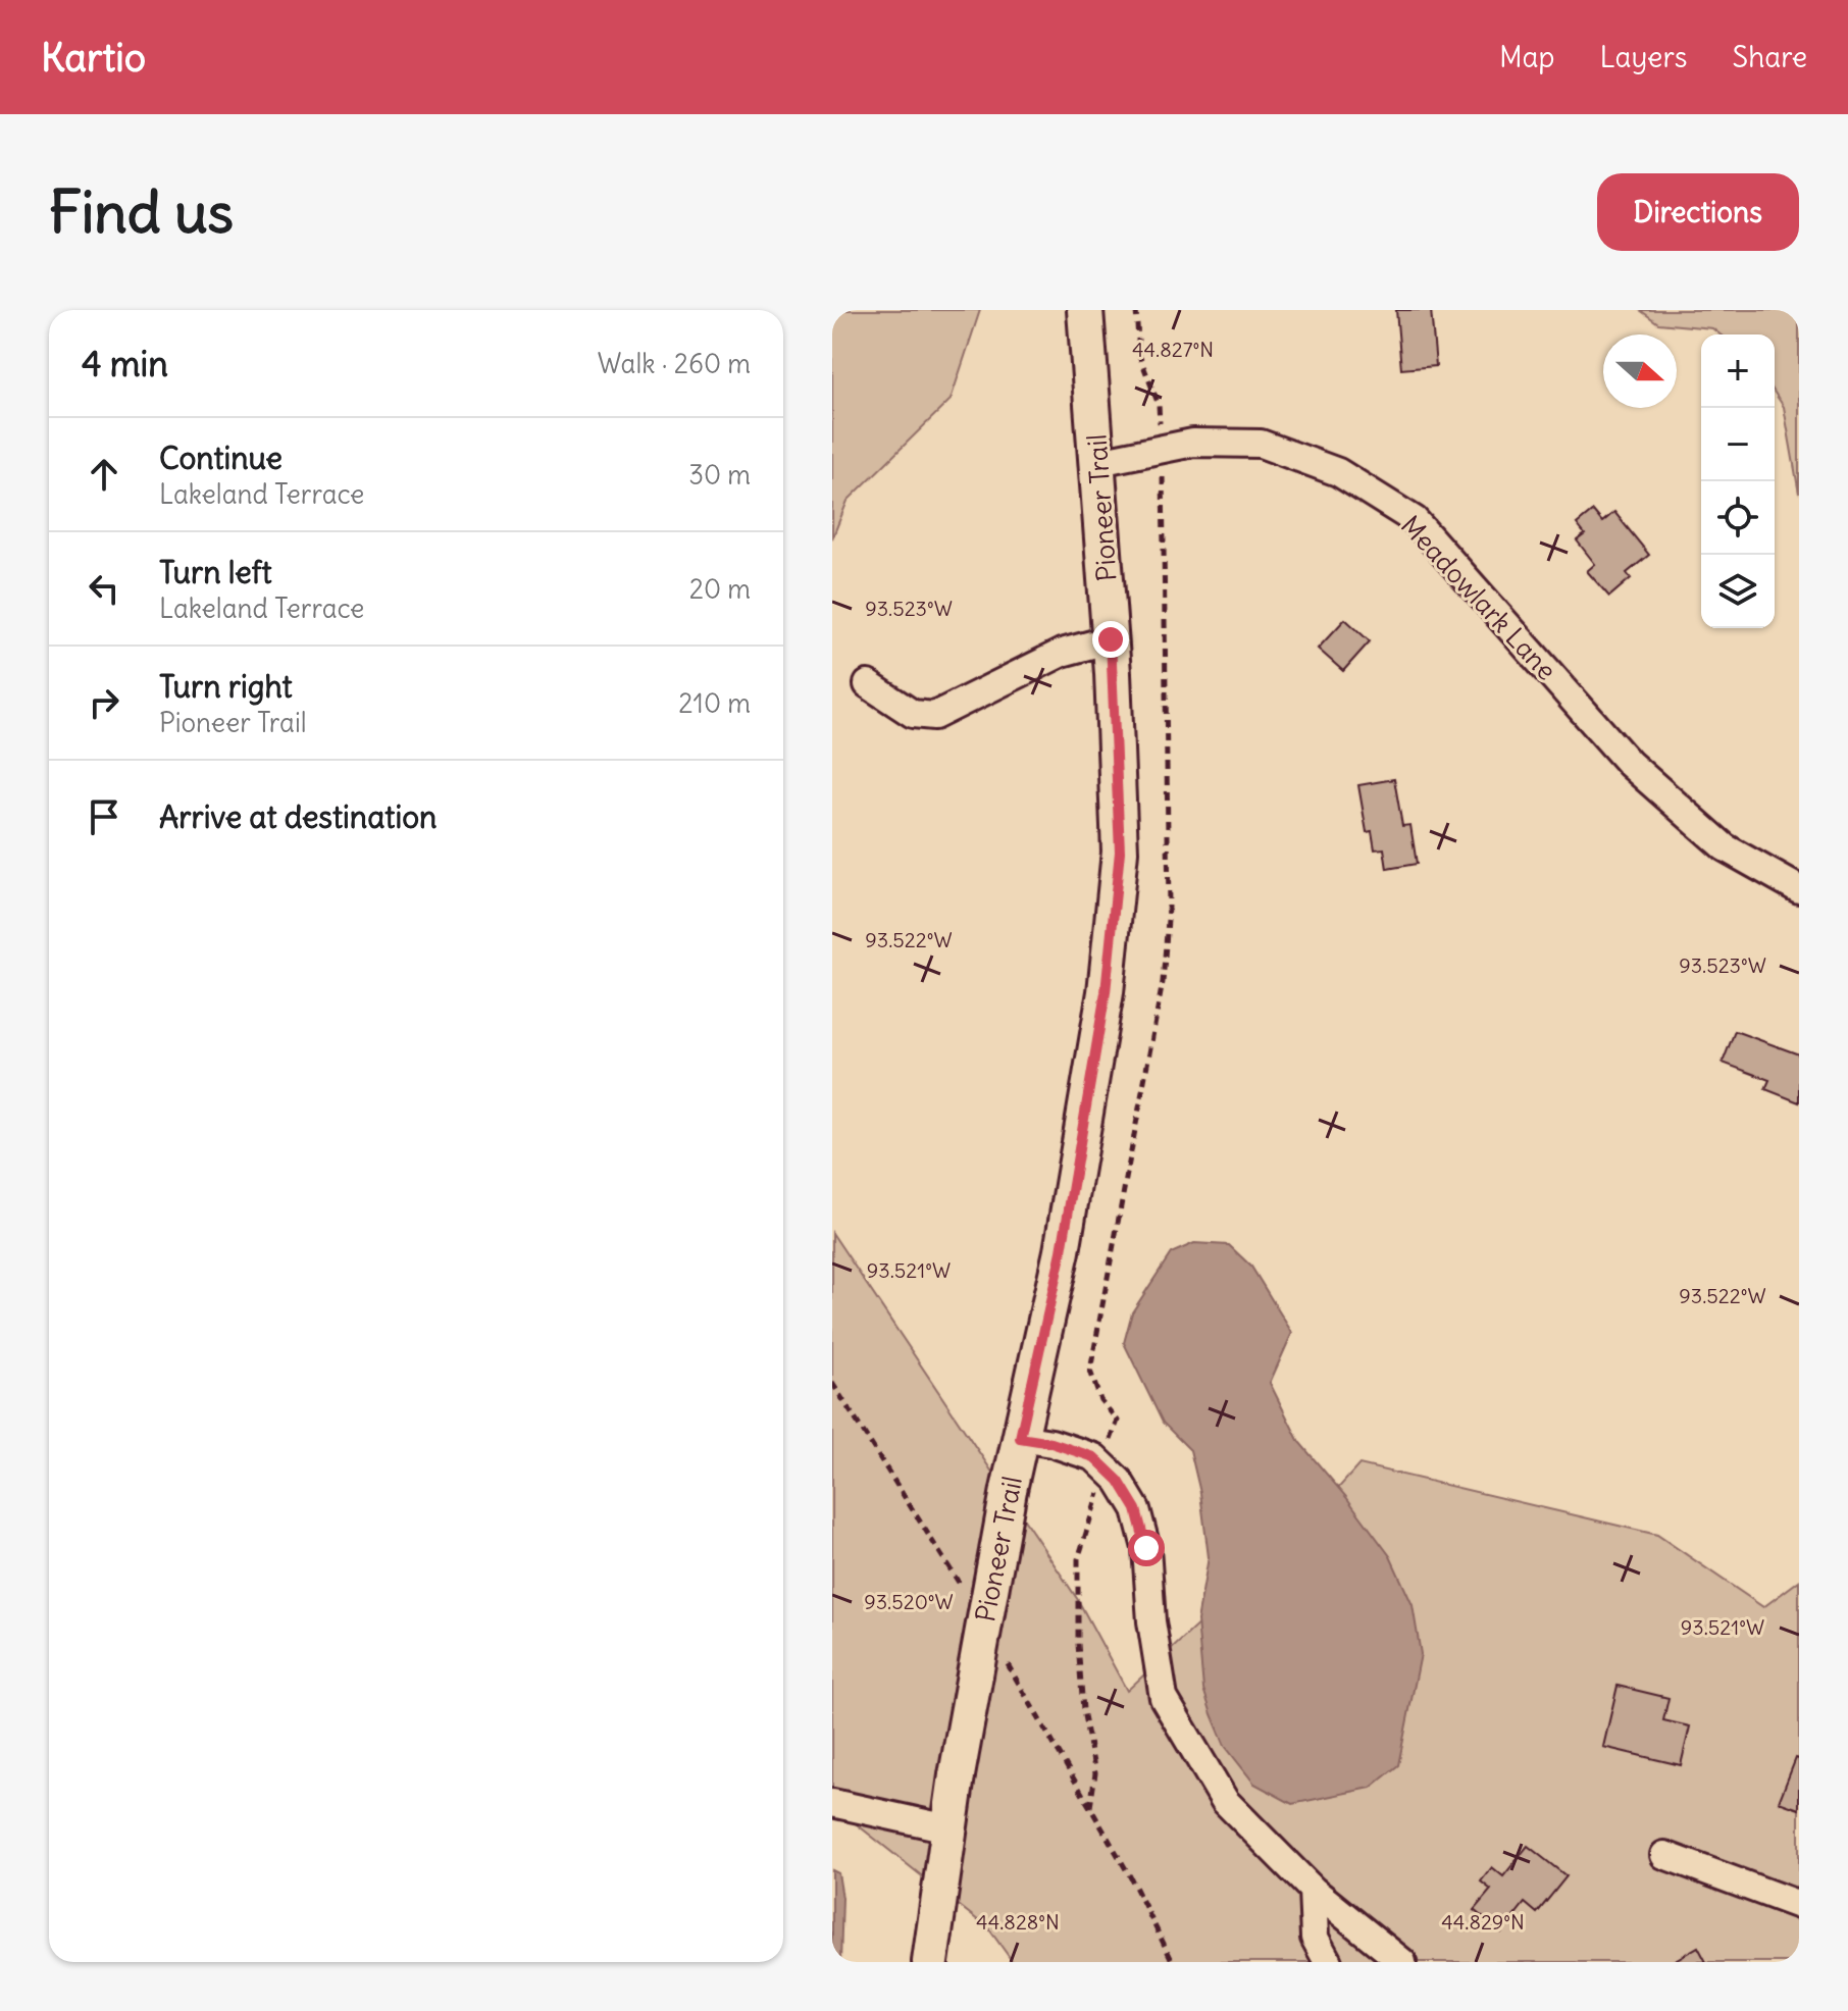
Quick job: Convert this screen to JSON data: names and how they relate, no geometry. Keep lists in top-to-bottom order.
{
  "streets": {
    "main road": ["Pioneer Trail"],
    "street": ["Meadowlark Lane"]
  },
  "crossings": [
    ["Pioneer Trail", "Meadowlark Lane"]
  ],
  "north": "right",
  "page": {
    "header": "Kartio",
    "nav": ["Map", "Layers", "Share"],
    "buttons": "Directions",
    "title": "Find us",
    "heading": ["4 min", "Walk · 260 m"],
    "map_buttons": ["+", "−"],
    "list": [
      ["Continue", "Lakeland Terrace", "30 m"],
      ["Turn left", "Lakeland Terrace", "20 m"],
      ["Turn right", "Pioneer Trail", "210 m"],
      "Arrive at destination"
    ]
  },
  "coordinates": [
    "44.827°N",
    "93.523°W",
    "93.522°W",
    "93.521°W",
    "93.520°W",
    "44.828°N",
    "44.829°N"
  ]
}
